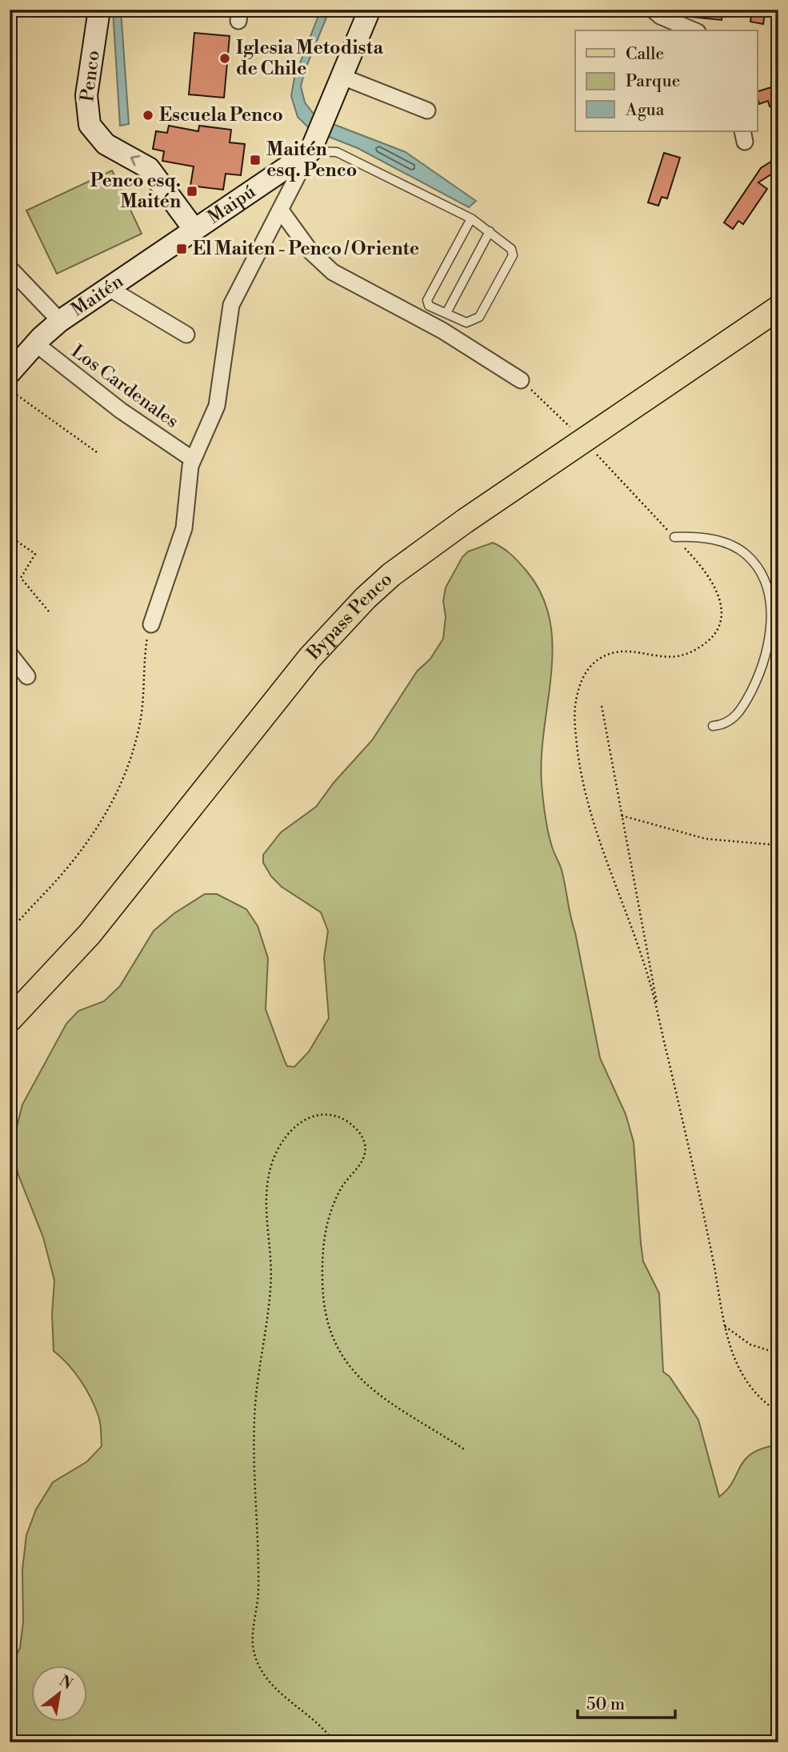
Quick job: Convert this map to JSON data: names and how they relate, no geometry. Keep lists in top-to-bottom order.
{
  "streets": {
    "main road": [
      "Penco",
      "Maipú",
      "Maitén",
      "Bypass Penco"
    ],
    "street": ["Los Cardenales"]
  },
  "crossings": [
    ["Penco", "Maipú"],
    ["Penco", "Maitén"],
    ["Maipú", "Maitén"],
    ["Maitén", "Los Cardenales"]
  ],
  "one_way": ["Penco"],
  "places": {
    "other": ["Iglesia Metodista de Chile", "Escuela Penco"],
    "transit": ["Maitén esq. Penco", "Penco esq. Maitén", "El Maiten - Penco / Oriente"]
  },
  "legend": ["Calle", "Parque", "Agua"],
  "scale_bar": "50 m",
  "north": "top right"
}
